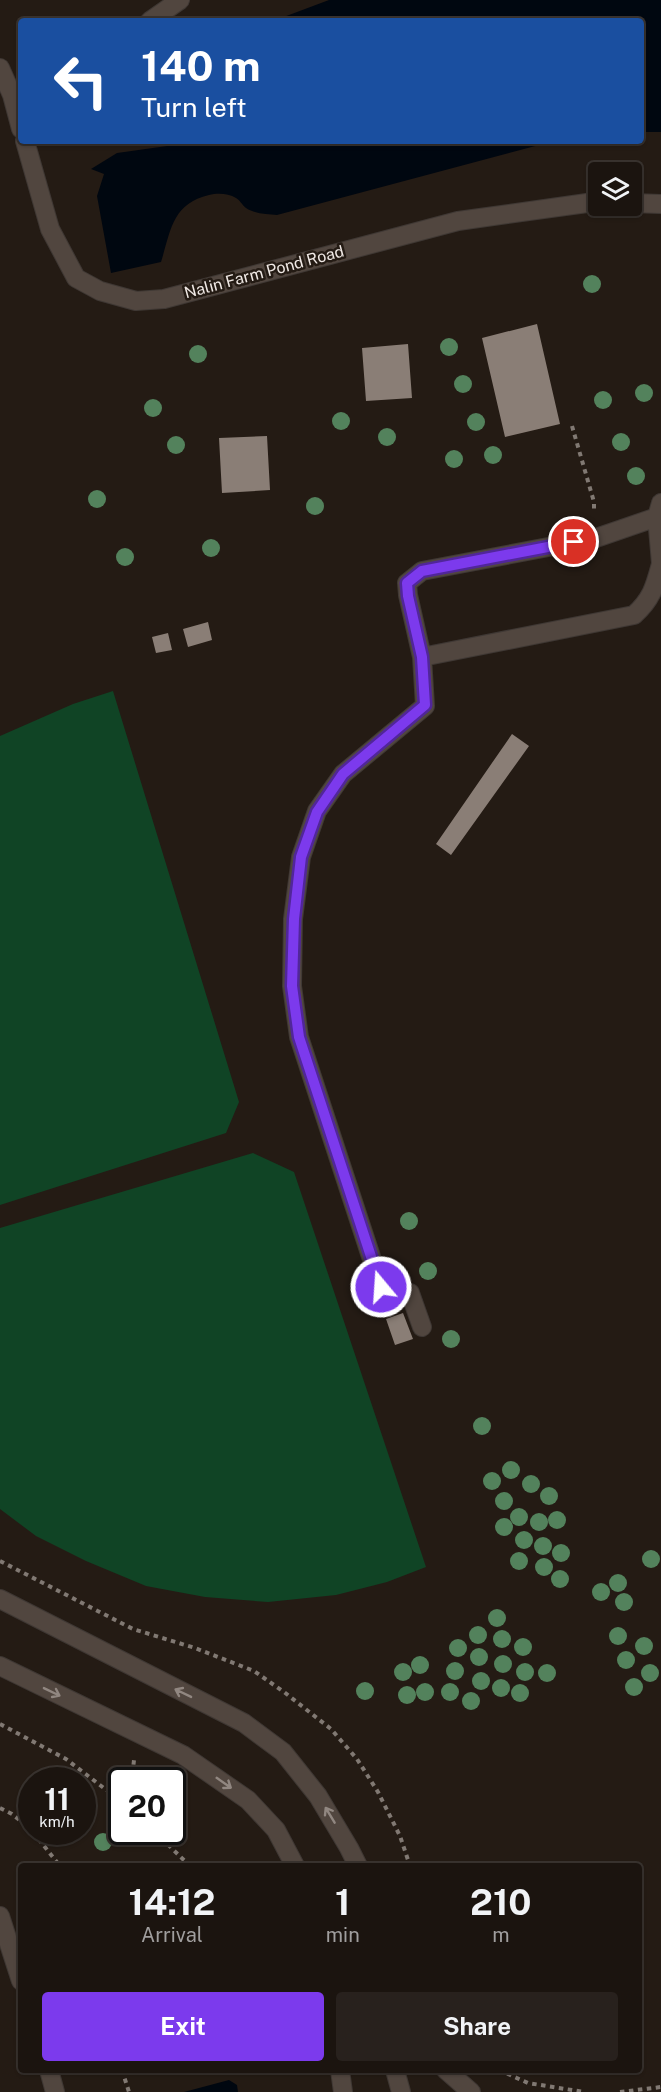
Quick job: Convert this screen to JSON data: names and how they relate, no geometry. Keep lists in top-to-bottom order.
{
  "streets": {
    "street": ["Nalin Farm Pond Road"]
  },
  "page": {
    "turn": ["140 m", "Turn left"],
    "speed": "11 km/h",
    "limit": "20",
    "eta": [
      "14:12",
      "Arrival",
      "1",
      "min",
      "210",
      "m"
    ],
    "buttons": ["Exit", "Share"]
  }
}
